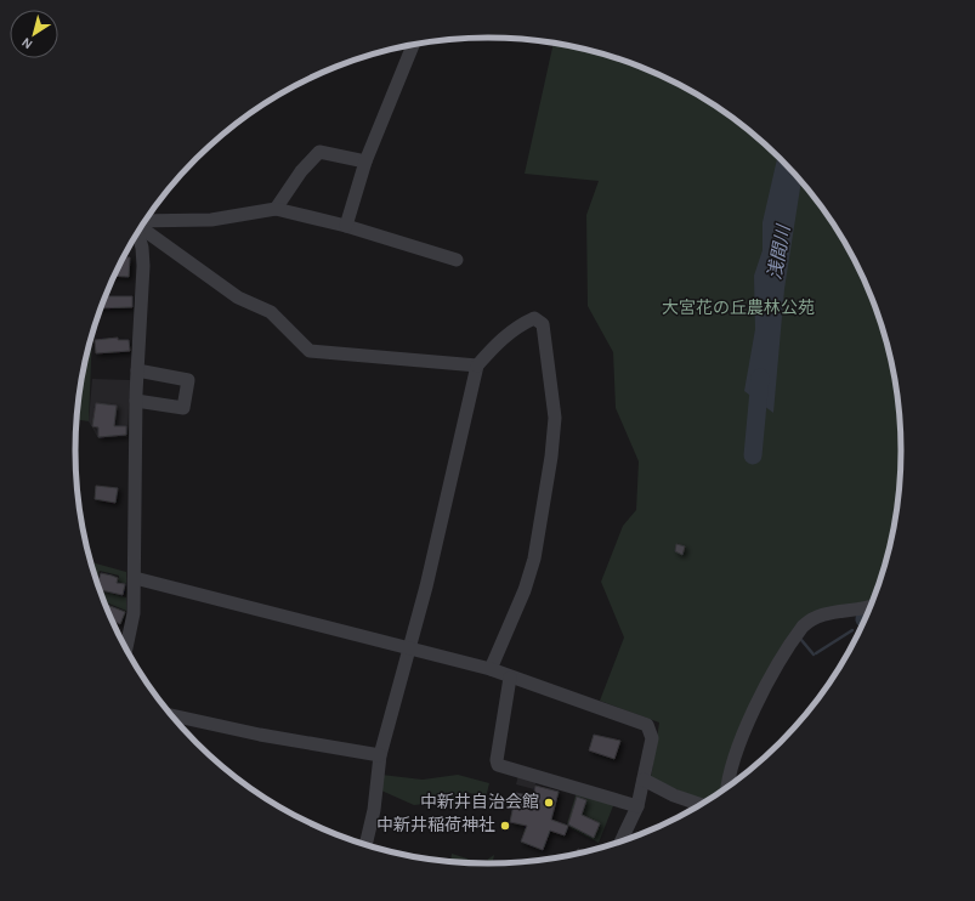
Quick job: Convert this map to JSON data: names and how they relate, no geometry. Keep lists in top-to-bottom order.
{
  "water": ["浅間川"],
  "parks": ["大宮花の丘農林公苑"],
  "places": ["中新井自治会館", "中新井稲荷神社"],
  "north": "bottom left"
}
